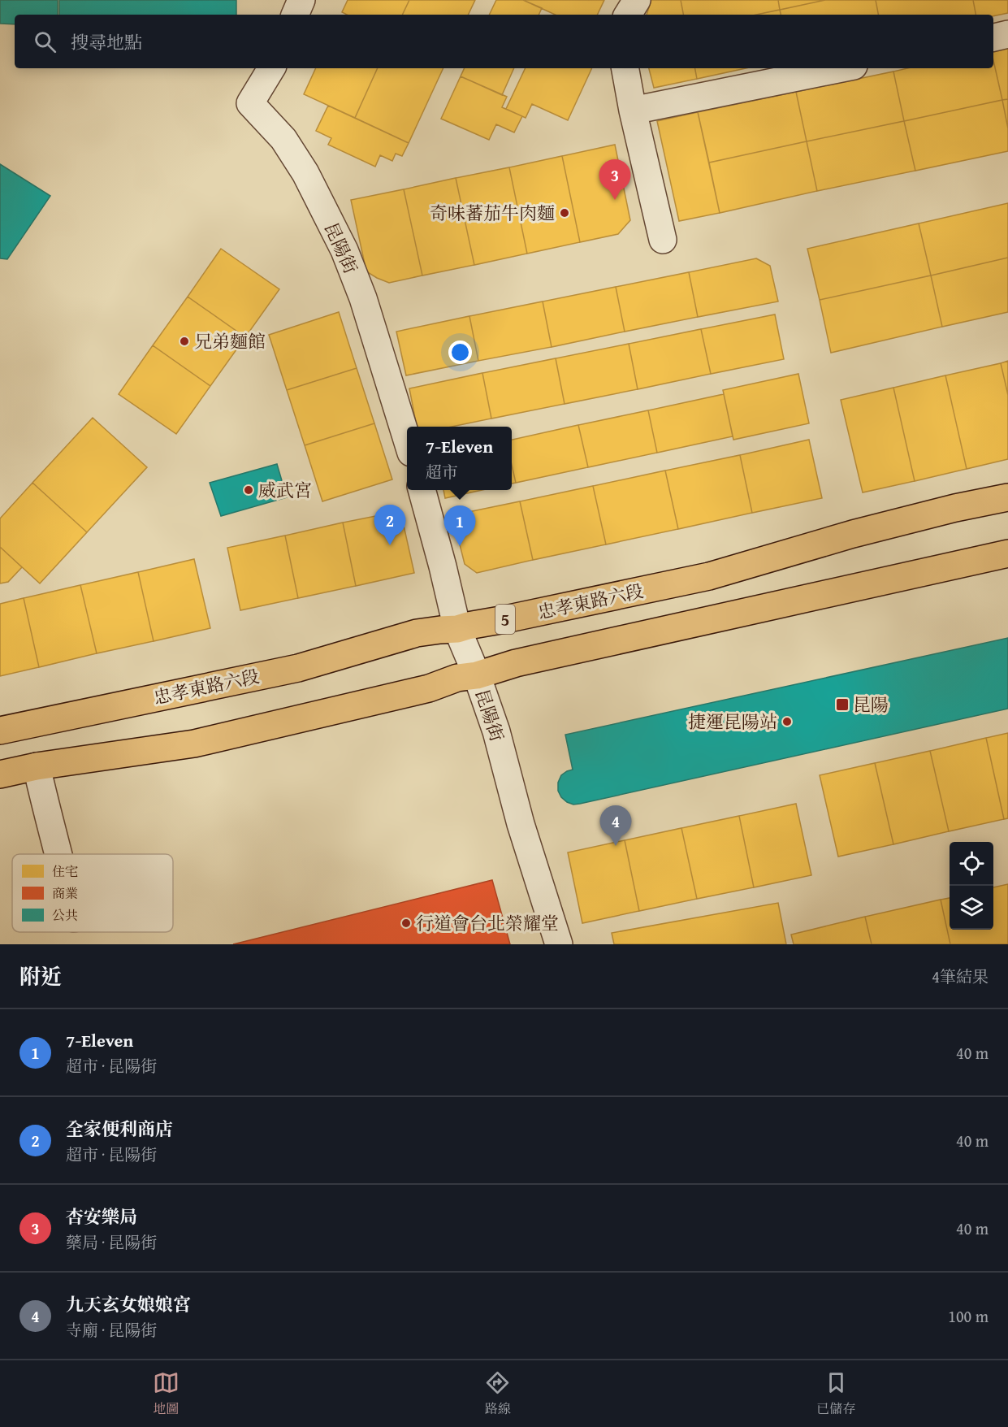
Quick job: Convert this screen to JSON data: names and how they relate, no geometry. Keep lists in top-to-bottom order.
{
  "streets": {
    "main road": ["忠孝東路六段", "5"],
    "street": ["昆陽街"]
  },
  "crossings": [
    ["昆陽街", "忠孝東路六段"]
  ],
  "places": {
    "other": [
      "奇味蕃茄牛肉麵",
      "兄弟麵館",
      "威武宮",
      "捷運昆陽站",
      "行道會台北榮耀堂"
    ],
    "transit": ["昆陽"]
  },
  "legend": ["住宅", "商業", "公共"],
  "page": {
    "search": "搜尋地點",
    "pins": [
      "3",
      "2",
      "1",
      "4"
    ],
    "popup": ["7-Eleven", "超市"],
    "heading": ["附近", "4筆結果"],
    "list": [
      {
        "mark": "1",
        "name": "7-Eleven",
        "note": "超市 · 昆陽街",
        "value": "40 m"
      },
      {
        "mark": "2",
        "name": "全家便利商店",
        "note": "超市 · 昆陽街",
        "value": "40 m"
      },
      {
        "mark": "3",
        "name": "杏安樂局",
        "note": "藥局 · 昆陽街",
        "value": "40 m"
      },
      {
        "mark": "4",
        "name": "九天玄女娘娘宮",
        "note": "寺廟 · 昆陽街",
        "value": "100 m"
      }
    ],
    "nav": ["地圖", "路線", "已儲存"]
  }
}
